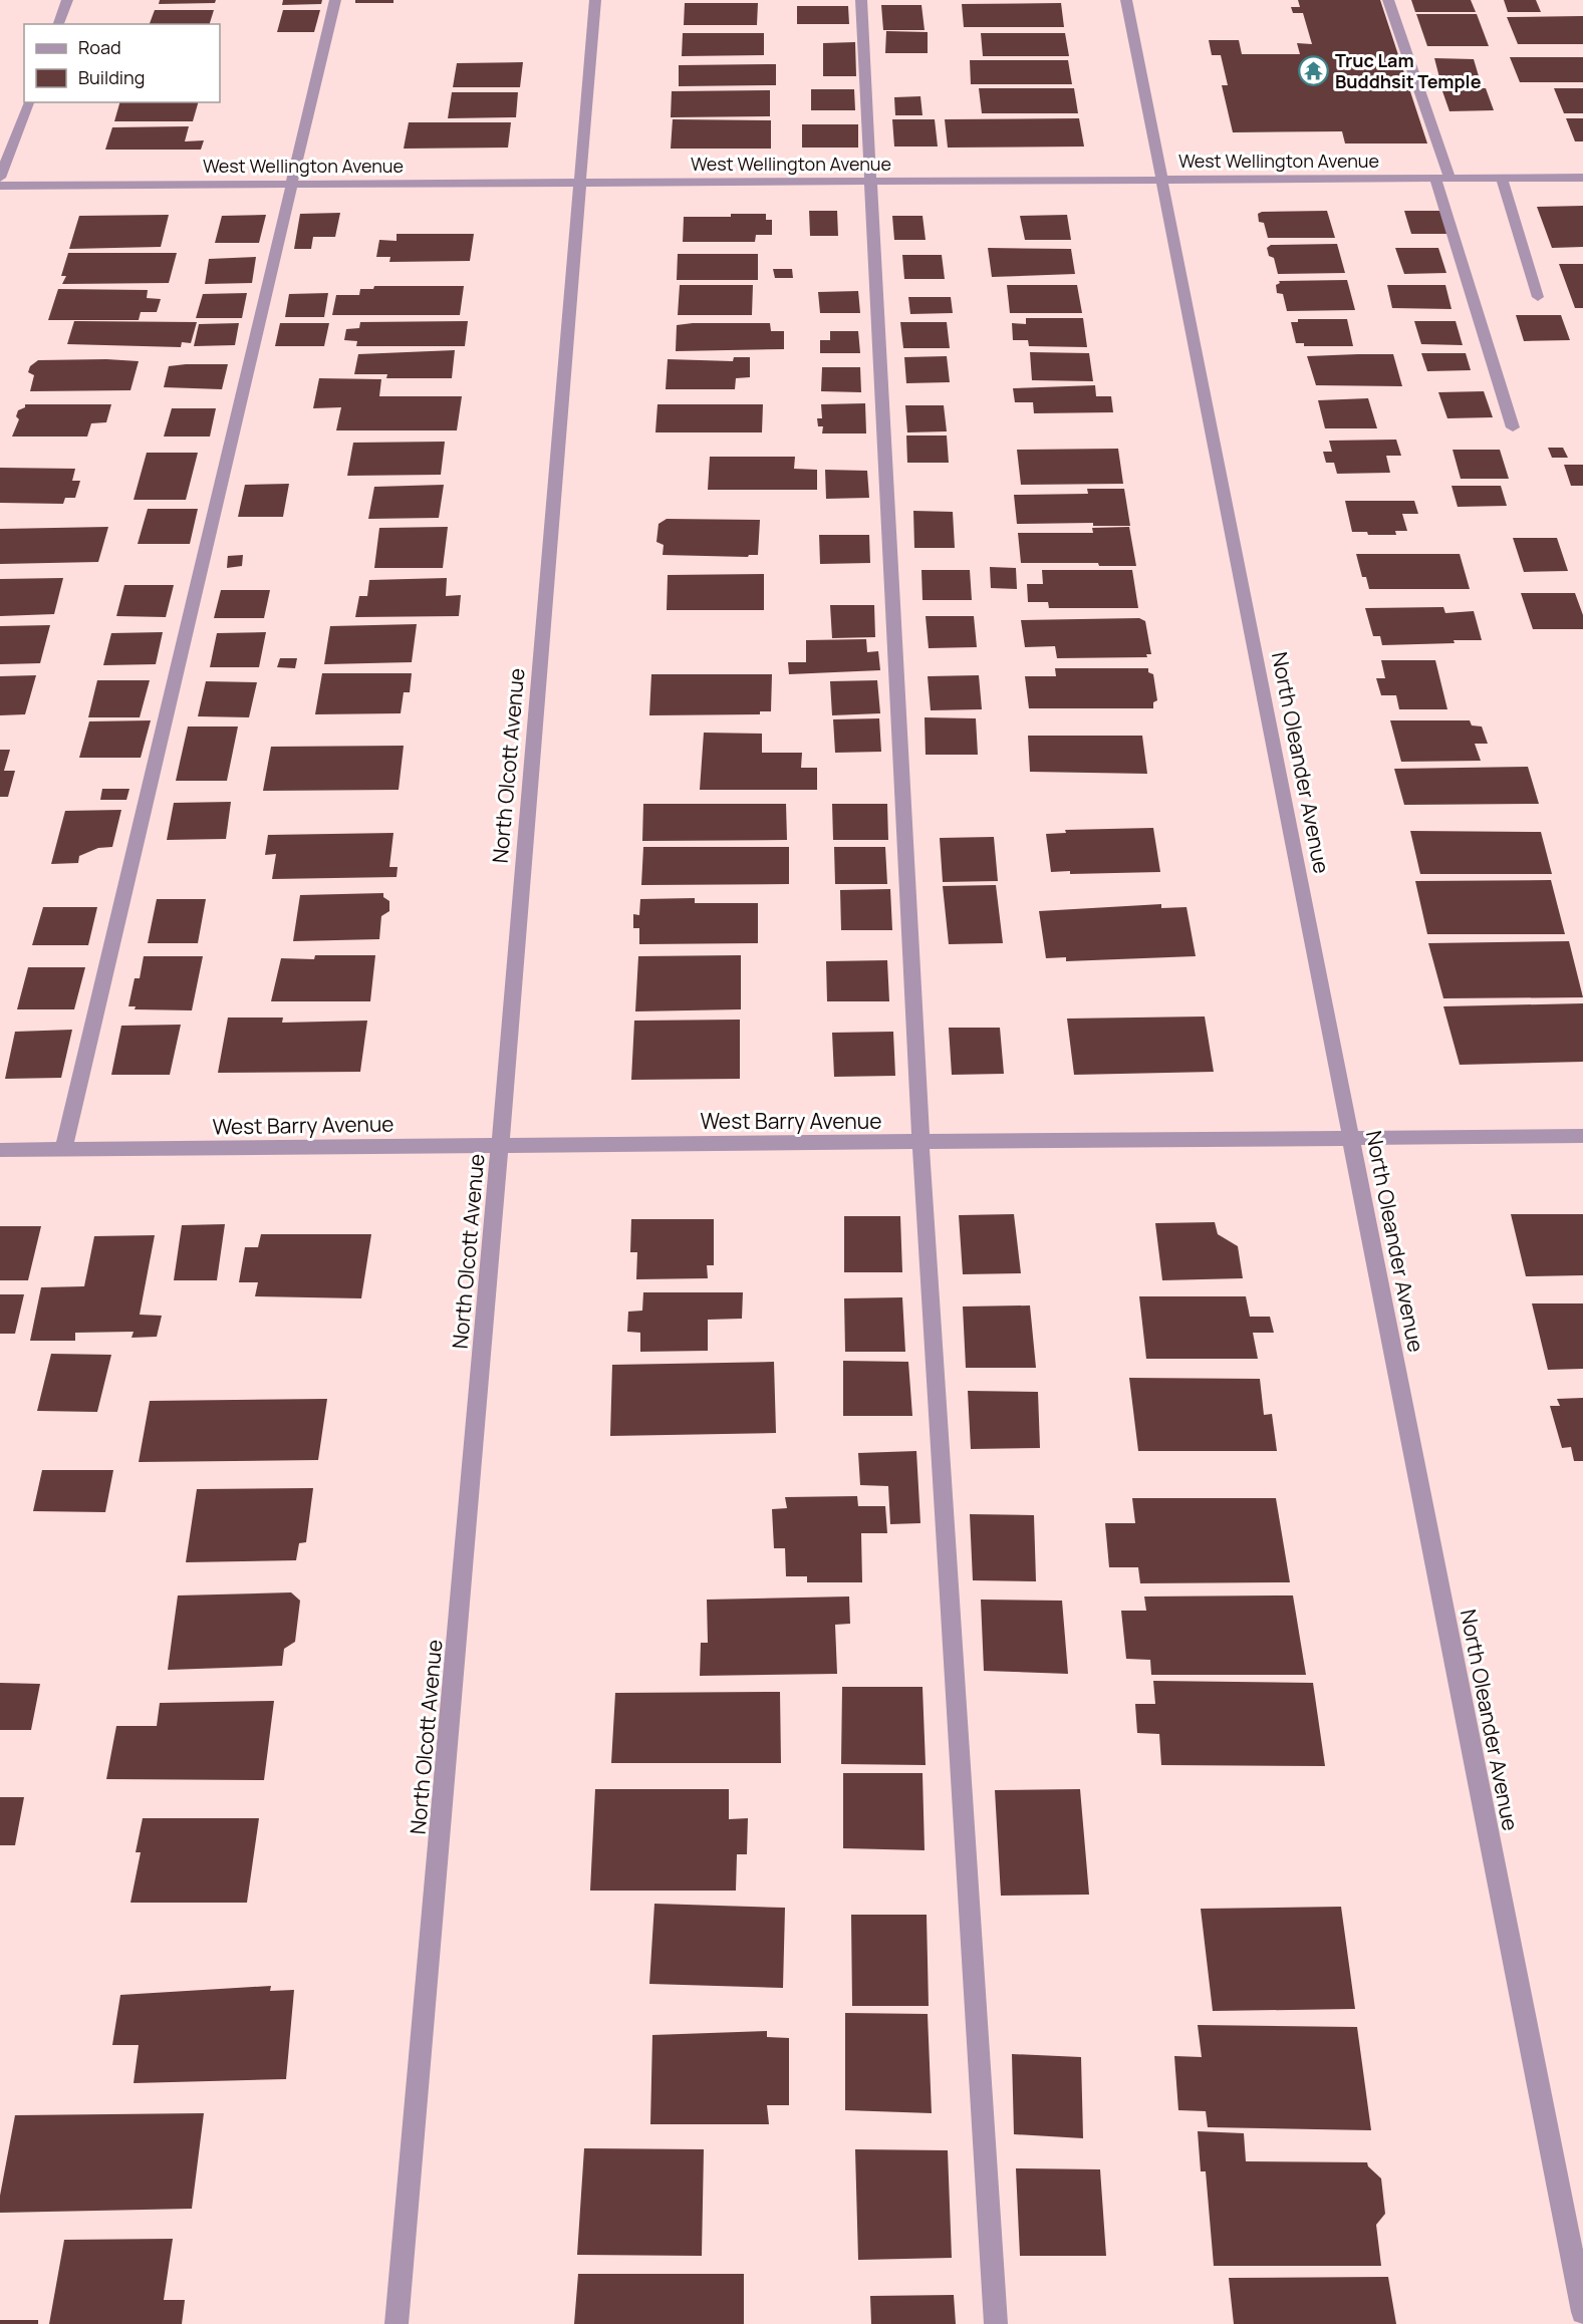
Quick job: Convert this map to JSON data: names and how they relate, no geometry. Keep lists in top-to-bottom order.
{
  "streets": {
    "street": [
      "West Wellington Avenue",
      "North Oleander Avenue",
      "North Olcott Avenue",
      "West Barry Avenue"
    ]
  },
  "crossings": [
    ["West Wellington Avenue", "North Oleander Avenue"],
    ["West Wellington Avenue", "North Olcott Avenue"],
    ["North Oleander Avenue", "West Barry Avenue"],
    ["North Olcott Avenue", "West Barry Avenue"]
  ],
  "places": {
    "temple": ["Truc Lam Buddhsit Temple"]
  },
  "legend": ["Road", "Building"]
}
